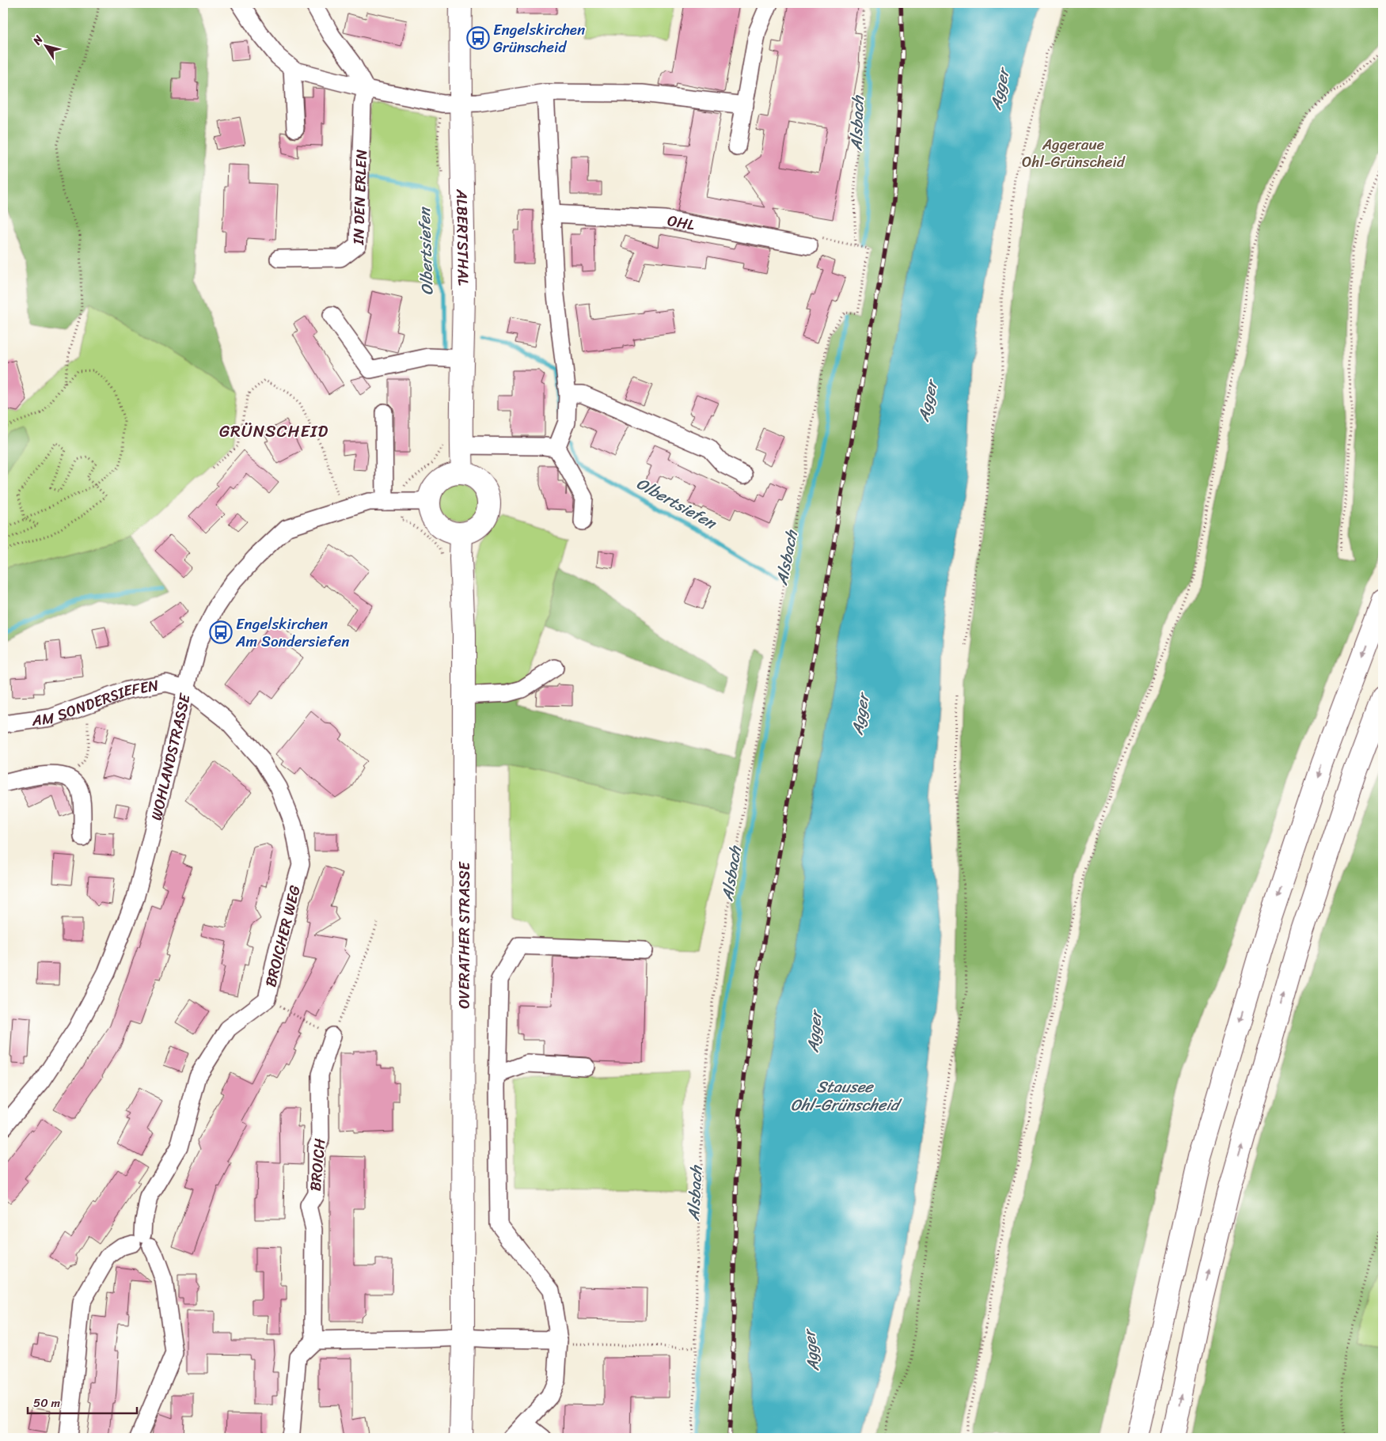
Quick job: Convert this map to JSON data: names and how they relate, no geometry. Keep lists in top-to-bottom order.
{
  "streets": {
    "main road": ["ALBERTSTHAL", "OVERATHER STRASSE"],
    "street": [
      "IN DEN ERLEN",
      "OHL",
      "AM SONDERSIEFEN",
      "WOHLANDSTRASSE",
      "BROICHER WEG",
      "BROICH"
    ]
  },
  "crossings": [
    ["ALBERTSTHAL", "WOHLANDSTRASSE"],
    ["ALBERTSTHAL", "OVERATHER STRASSE"],
    ["AM SONDERSIEFEN", "WOHLANDSTRASSE"],
    ["AM SONDERSIEFEN", "BROICHER WEG"],
    ["WOHLANDSTRASSE", "OVERATHER STRASSE"],
    ["WOHLANDSTRASSE", "BROICHER WEG"]
  ],
  "districts": ["GRÜNSCHEID"],
  "water": [
    "Agger",
    "Alsbach",
    "Olbertsiefen",
    "Stausee Ohl-Grünscheid"
  ],
  "parks": ["Aggeraue Ohl-Grünscheid"],
  "places": {
    "bus stop": ["Engelskirchen Grünscheid", "Engelskirchen Am Sondersiefen"]
  },
  "scale_bar": "50 m",
  "north": "top left"
}
